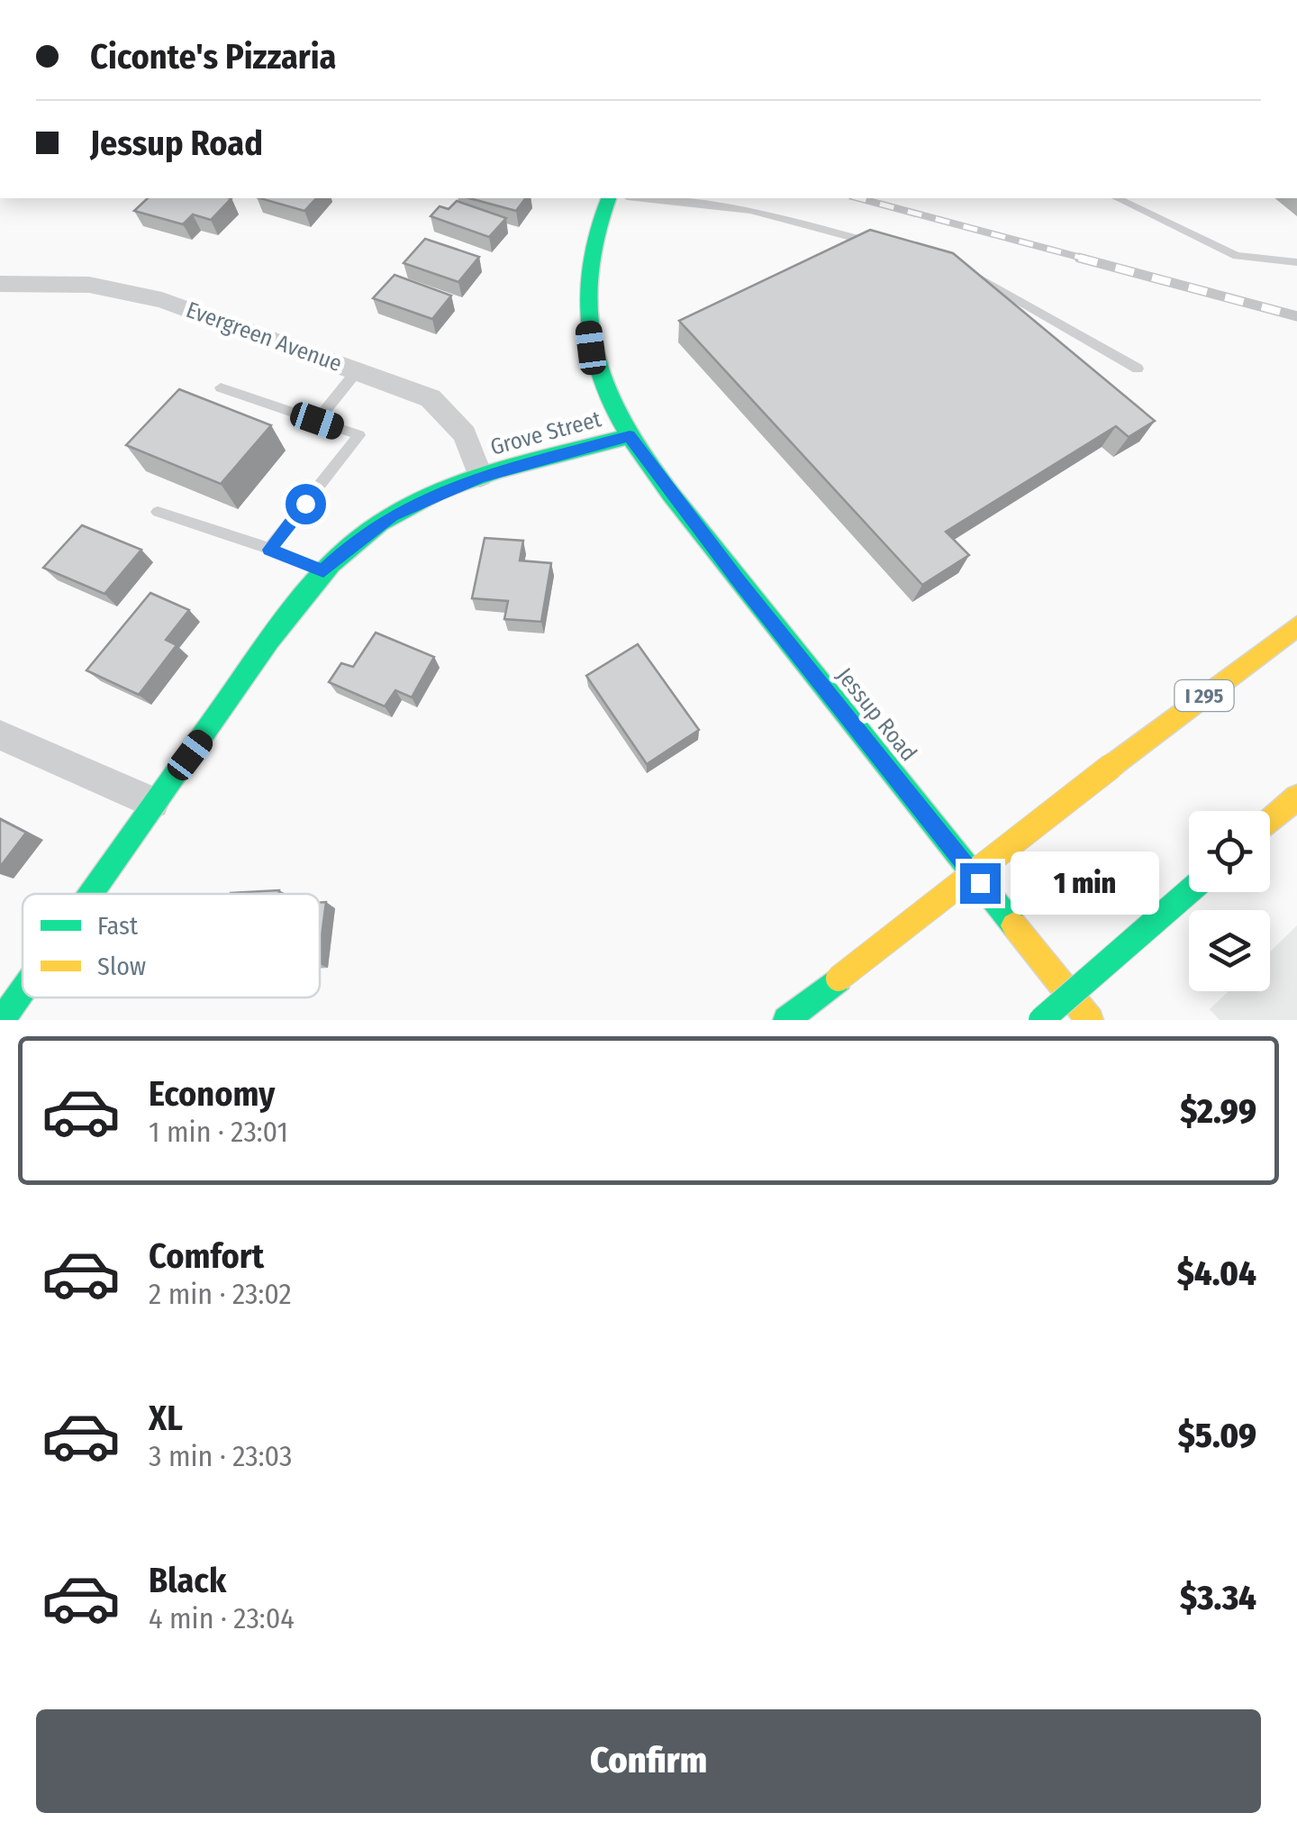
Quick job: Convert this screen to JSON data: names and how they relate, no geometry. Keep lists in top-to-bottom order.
{
  "streets": {
    "main road": ["Grove Street", "I 295", "Jessup Road"],
    "street": ["Evergreen Avenue"]
  },
  "crossings": [
    ["Evergreen Avenue", "Grove Street"],
    ["Grove Street", "Jessup Road"]
  ],
  "legend": ["Fast", "Slow"],
  "page": {
    "banner": ["Ciconte's Pizzaria", "Jessup Road"],
    "bubble": "1 min",
    "list": [
      {
        "name": "Economy",
        "note": "1 min · 23:01",
        "value": "$2.99"
      },
      {
        "name": "Comfort",
        "note": "2 min · 23:02",
        "value": "$4.04"
      },
      {
        "name": "XL",
        "note": "3 min · 23:03",
        "value": "$5.09"
      },
      {
        "name": "Black",
        "note": "4 min · 23:04",
        "value": "$3.34"
      }
    ],
    "buttons": "Confirm"
  }
}
